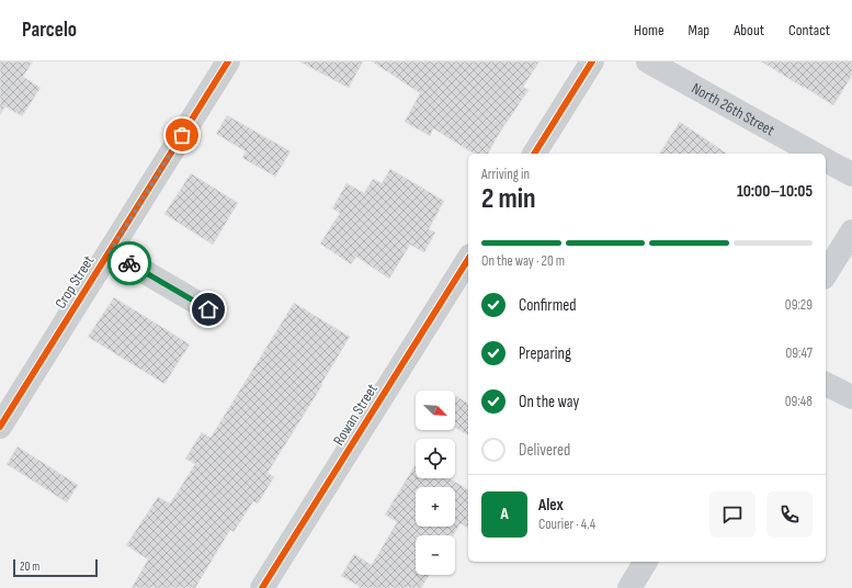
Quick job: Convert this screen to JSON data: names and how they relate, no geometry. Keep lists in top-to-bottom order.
{
  "streets": {
    "street": ["North 26th Street", "Crop Street", "Rowan Street"]
  },
  "scale_bar": "20 m",
  "north": "bottom right",
  "page": {
    "header": "Parcelo",
    "nav": [
      "Home",
      "Map",
      "About",
      "Contact"
    ],
    "heading": ["2 min", "Arriving in", "10:00–10:05"],
    "panel": ["Alex", "Courier · 4.4"],
    "bar": "On the way · 20 m",
    "list": [
      ["Confirmed", "09:29"],
      ["Preparing", "09:47"],
      ["On the way", "09:48"],
      "Delivered"
    ],
    "map_buttons": ["+", "−"],
    "round": "A",
    "scale": "20 m"
  }
}
